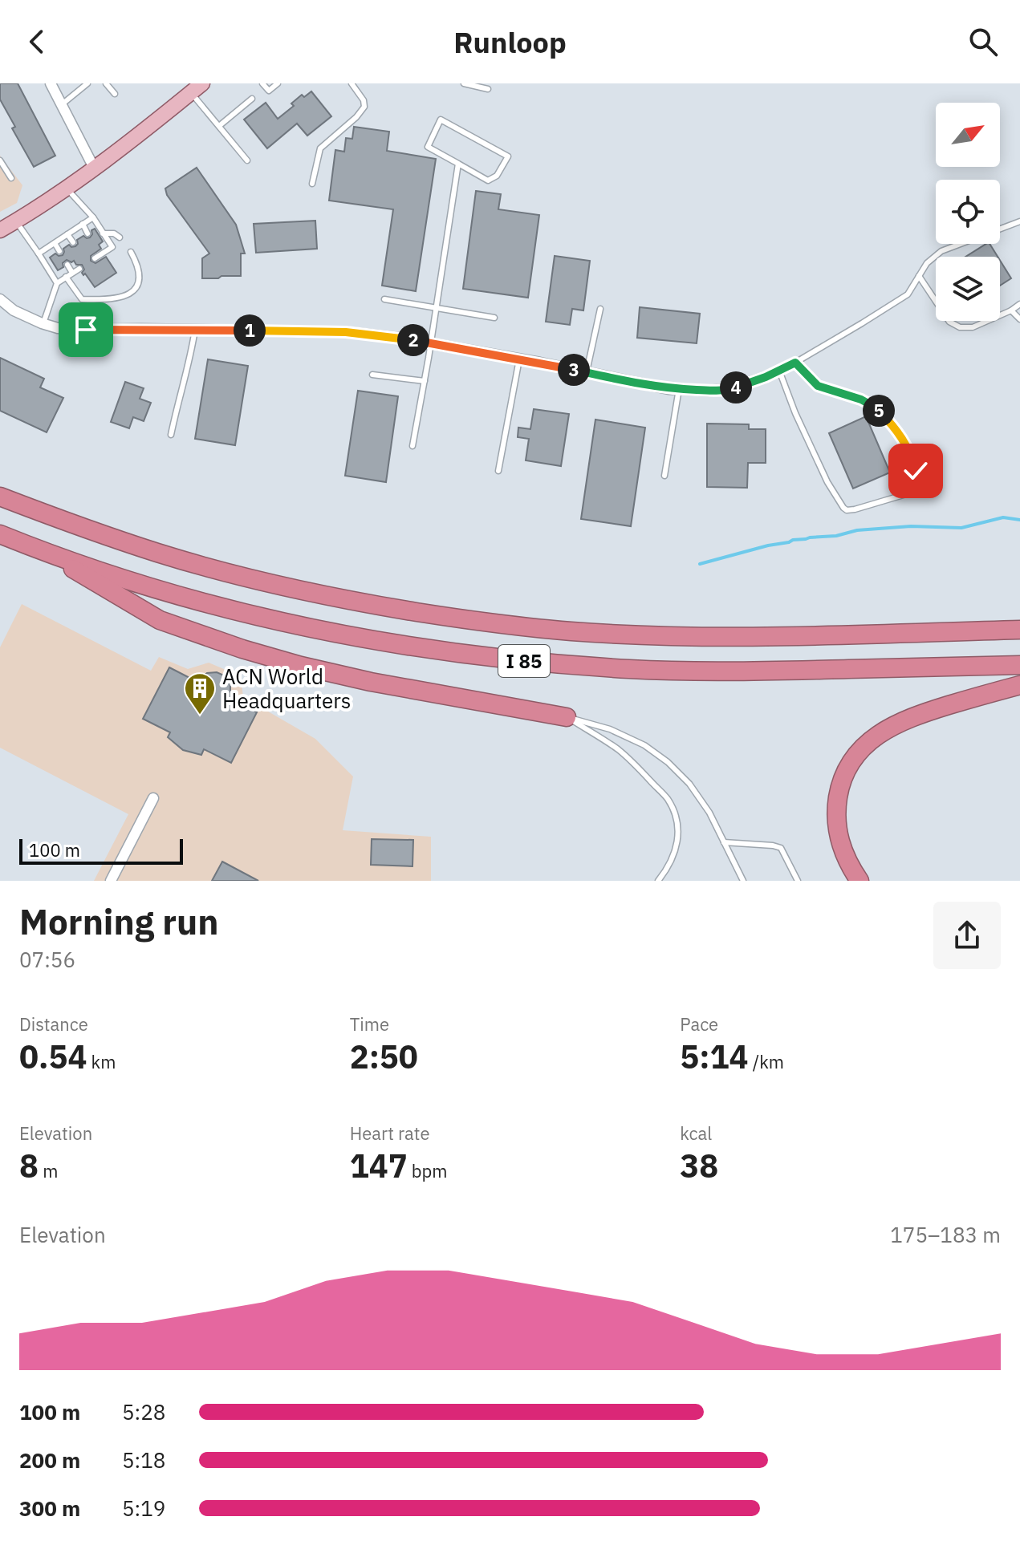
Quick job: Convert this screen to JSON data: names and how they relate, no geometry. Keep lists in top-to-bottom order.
{
  "streets": {
    "highway": ["I 85"]
  },
  "places": {
    "building": ["ACN World Headquarters"]
  },
  "scale_bar": "100 m",
  "north": "top right",
  "page": {
    "header": "Runloop",
    "pins": [
      "1",
      "2",
      "3",
      "4",
      "5"
    ],
    "scale": "100 m",
    "heading": ["Morning run", "07:56"],
    "stats": [
      ["Distance", "0.54 km"],
      ["Time", "2:50"],
      ["Pace", "5:14 /km"],
      ["Elevation", "8 m"],
      ["Heart rate", "147 bpm"],
      ["kcal", "38"]
    ],
    "chart": ["Elevation", "175–183 m"],
    "list": [
      {
        "name": "100 m",
        "note": "5:28"
      },
      {
        "name": "200 m",
        "note": "5:18"
      },
      {
        "name": "300 m",
        "note": "5:19"
      }
    ]
  }
}
